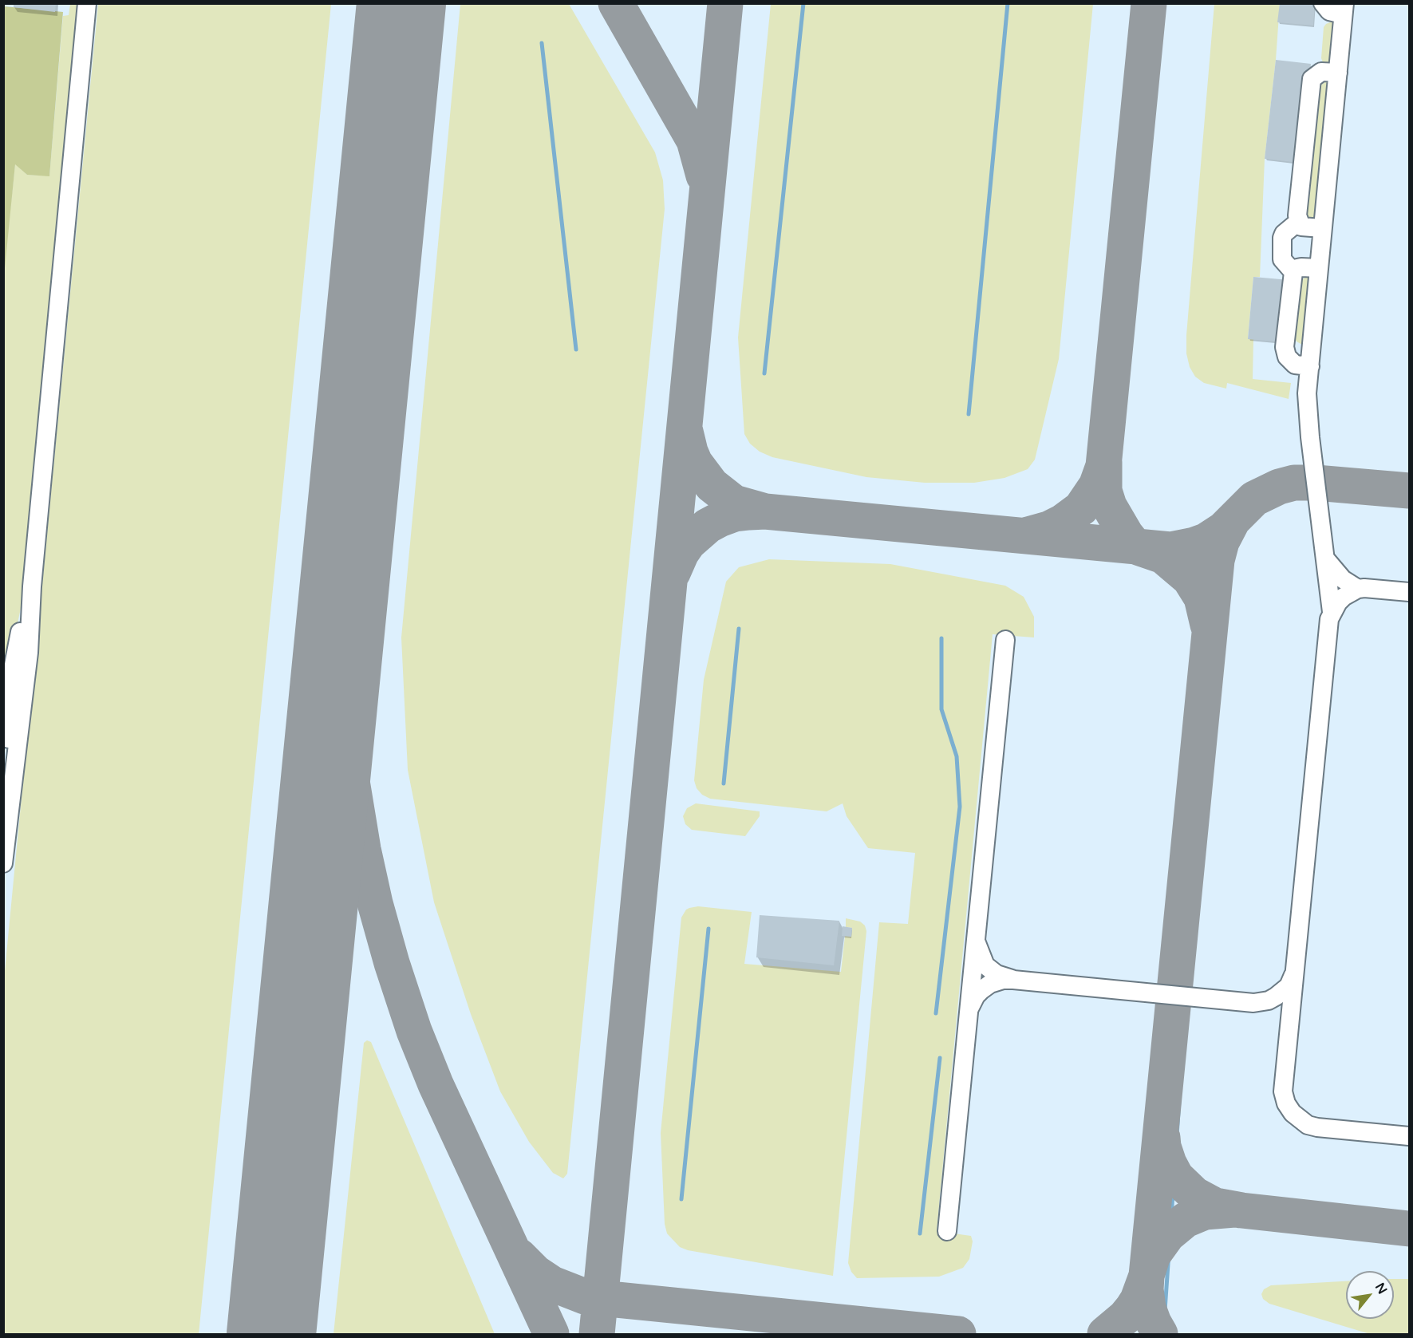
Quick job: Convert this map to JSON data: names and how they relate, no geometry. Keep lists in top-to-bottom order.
{
  "north": "top right"
}
